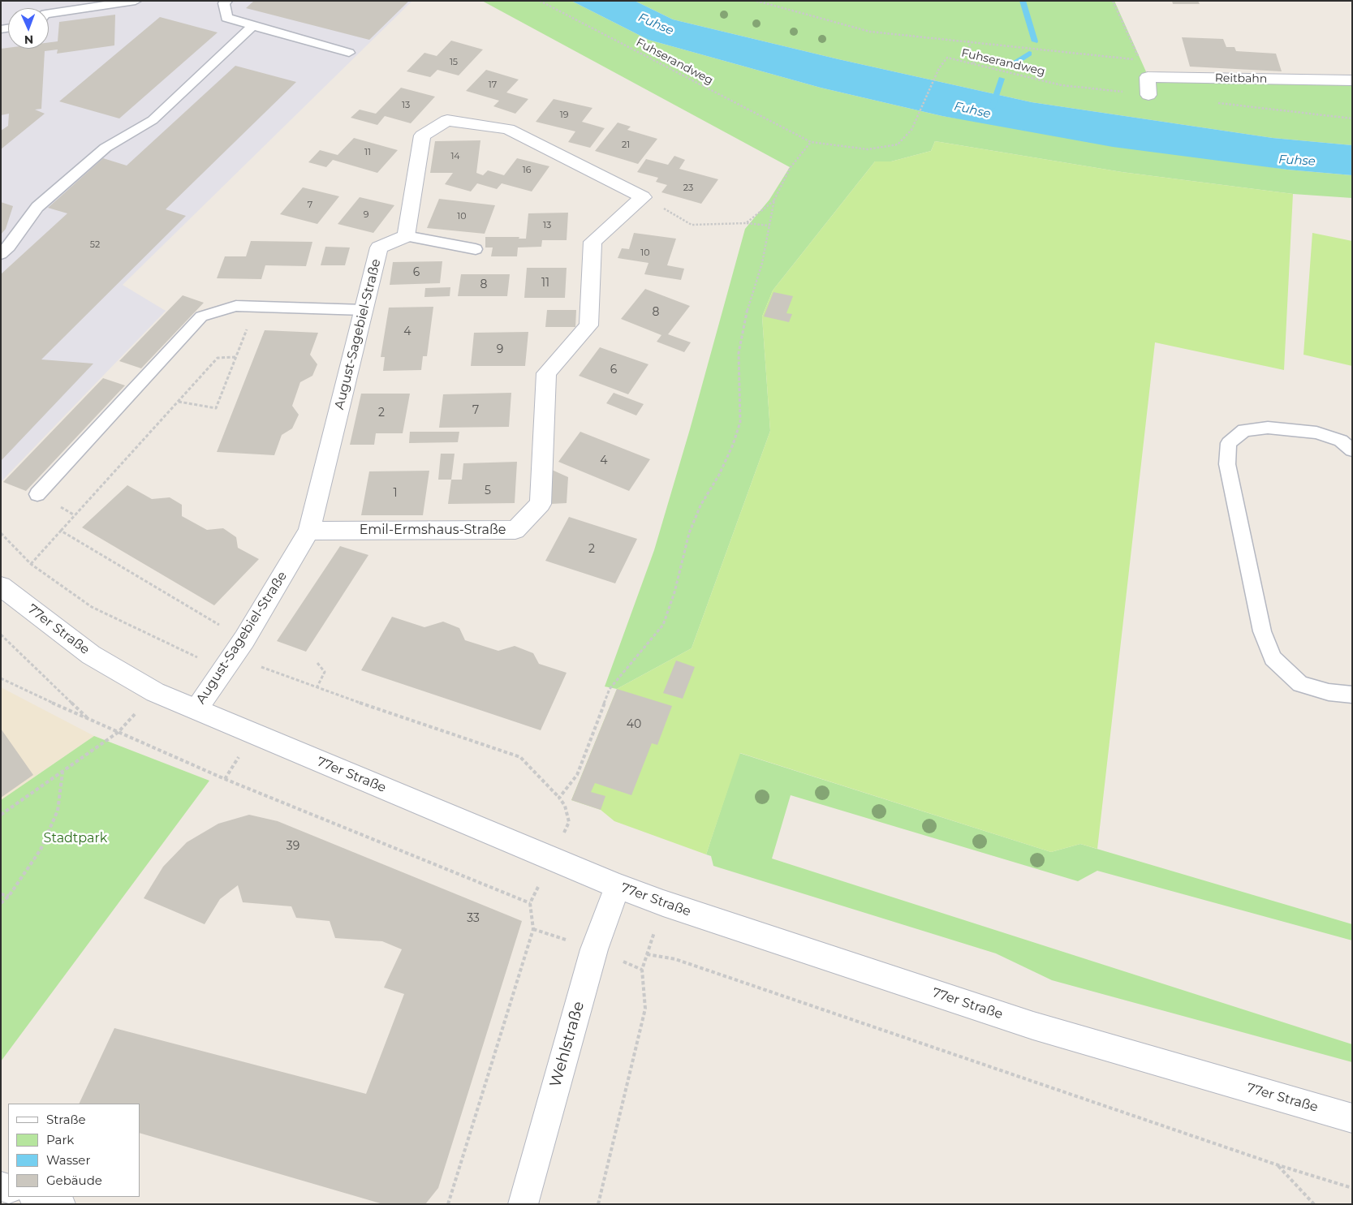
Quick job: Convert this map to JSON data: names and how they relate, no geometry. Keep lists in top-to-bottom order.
{
  "streets": {
    "street": [
      "Reitbahn",
      "August-Sagebiel-Straße",
      "Emil-Ermshaus-Straße",
      "77er Straße",
      "Wehlstraße"
    ],
    "path": ["Fuhserandweg"]
  },
  "crossings": [
    ["Fuhserandweg", "Reitbahn"],
    ["August-Sagebiel-Straße", "Emil-Ermshaus-Straße"],
    ["August-Sagebiel-Straße", "77er Straße"],
    ["77er Straße", "Wehlstraße"]
  ],
  "water": ["Fuhse"],
  "parks": ["Stadtpark"],
  "house_numbers": [
    "15",
    "17",
    "13",
    "19",
    "21",
    "11",
    "14",
    "16",
    "23",
    "7",
    "9",
    "10",
    "13",
    "52",
    "10",
    "6",
    "11",
    "8",
    "8",
    "4",
    "9",
    "6",
    "7",
    "2",
    "4",
    "5",
    "1",
    "2",
    "40",
    "39",
    "33"
  ],
  "legend": [
    "Straße",
    "Park",
    "Wasser",
    "Gebäude"
  ],
  "north": "bottom"
}
